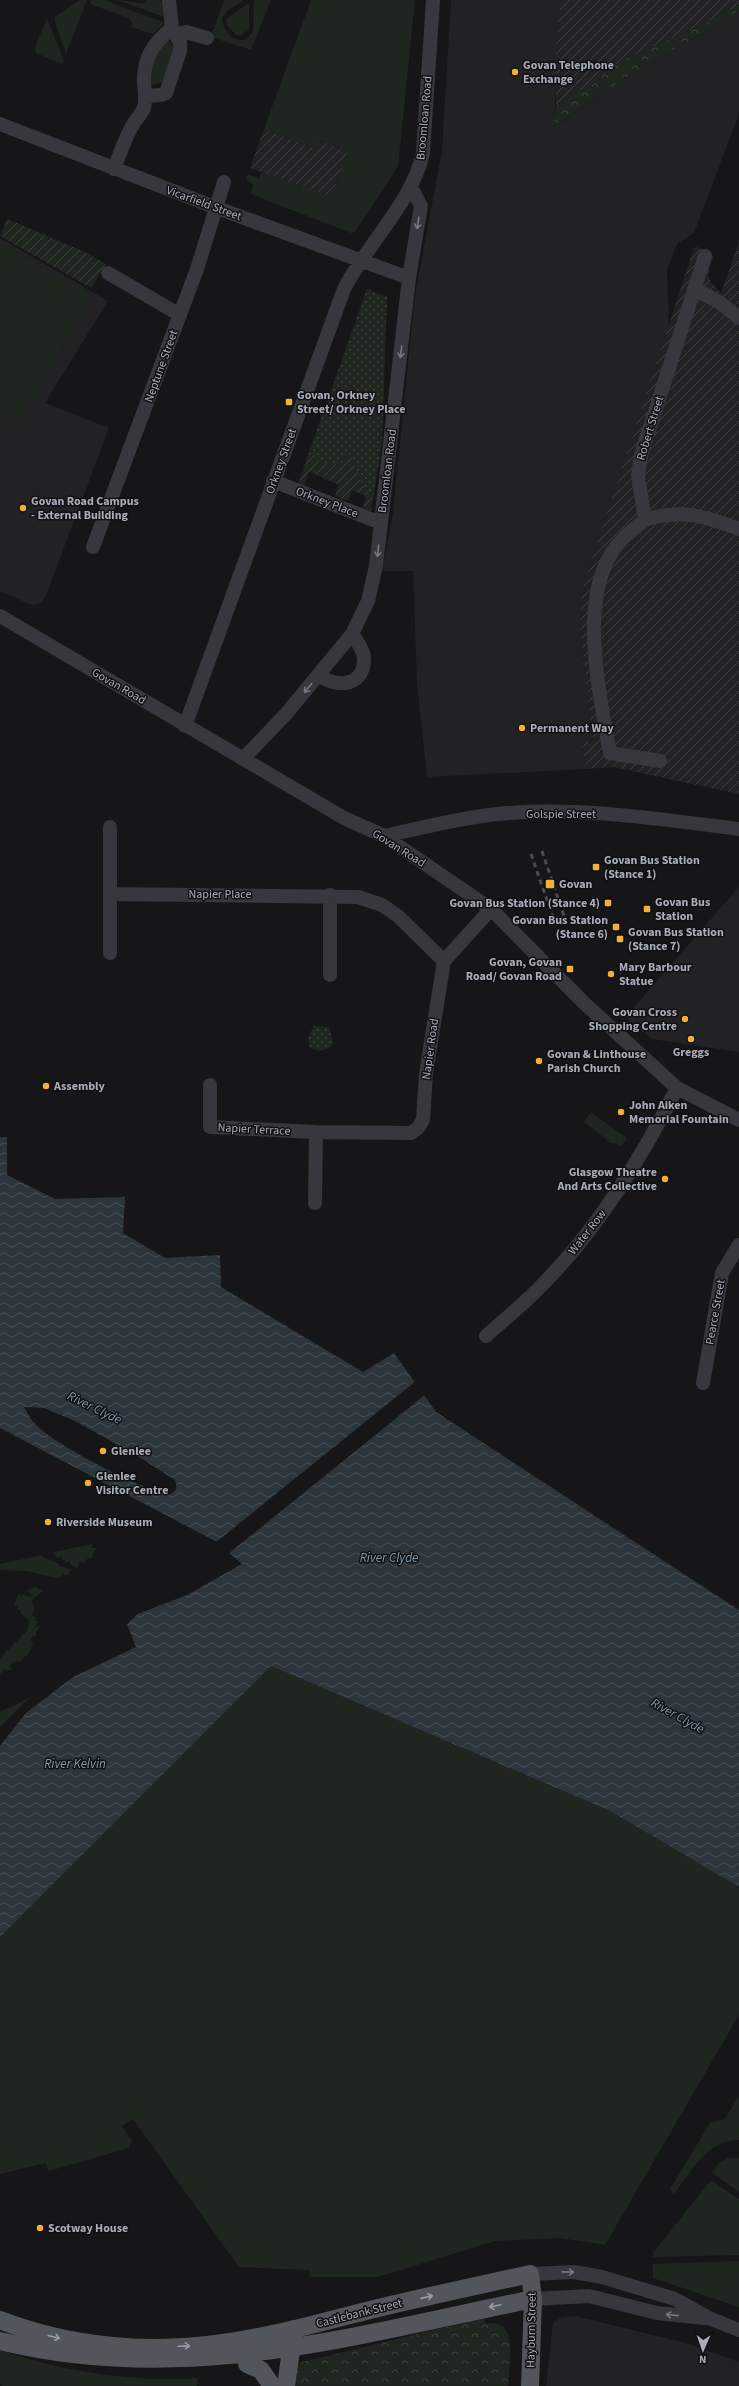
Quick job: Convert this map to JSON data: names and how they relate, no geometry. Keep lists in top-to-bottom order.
{
  "streets": {
    "main road": ["Castlebank Street", "Hayburn Street"],
    "street": [
      "Broomloan Road",
      "Vicarfield Street",
      "Neptune Street",
      "Robert Street",
      "Orkney Street",
      "Orkney Place",
      "Govan Road",
      "Golspie Street",
      "Napier Place",
      "Napier Road",
      "Napier Terrace",
      "Water Row",
      "Pearce Street"
    ]
  },
  "crossings": [
    ["Broomloan Road", "Vicarfield Street"],
    ["Broomloan Road", "Orkney Street"],
    ["Broomloan Road", "Orkney Place"],
    ["Broomloan Road", "Govan Road"],
    ["Vicarfield Street", "Neptune Street"],
    ["Vicarfield Street", "Orkney Street"],
    ["Orkney Street", "Orkney Place"],
    ["Orkney Street", "Govan Road"],
    ["Govan Road", "Golspie Street"],
    ["Govan Road", "Water Row"],
    ["Napier Place", "Napier Road"],
    ["Napier Road", "Napier Terrace"],
    ["Castlebank Street", "Hayburn Street"]
  ],
  "one_way": ["Broomloan Road"],
  "water": ["River Clyde", "River Kelvin"],
  "places": {
    "other": [
      "Govan Telephone Exchange",
      "Govan Road Campus - External Building",
      "Permanent Way",
      "Mary Barbour Statue",
      "Govan Cross Shopping Centre",
      "Greggs",
      "Govan & Linthouse Parish Church",
      "Assembly",
      "John Aiken Memorial Fountain",
      "Glasgow Theatre And Arts Collective",
      "Glenlee",
      "Glenlee Visitor Centre",
      "Riverside Museum",
      "Scotway House"
    ],
    "transit": [
      "Govan, Orkney Street/ Orkney Place",
      "Govan Bus Station (Stance 1)",
      "Govan",
      "Govan Bus Station (Stance 4)",
      "Govan Bus Station",
      "Govan Bus Station (Stance 6)",
      "Govan Bus Station (Stance 7)",
      "Govan, Govan Road/ Govan Road"
    ]
  },
  "north": "bottom"
}
